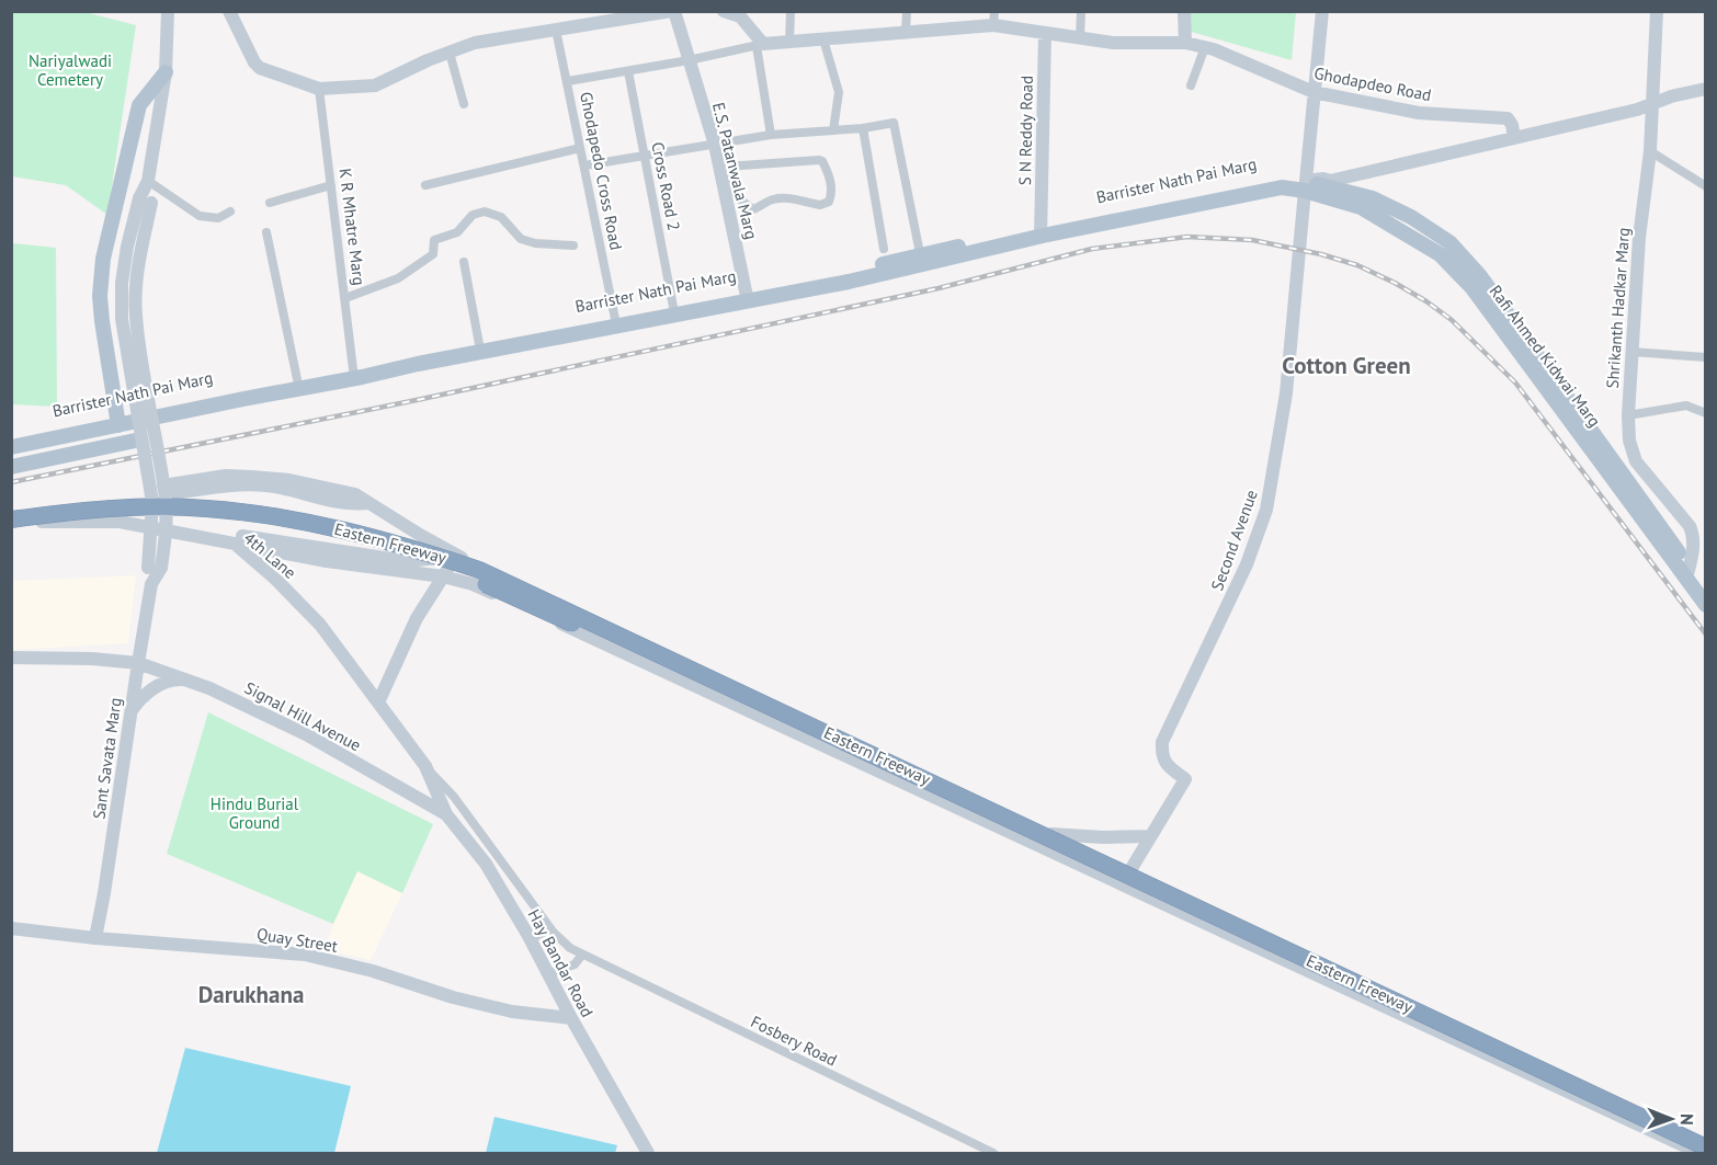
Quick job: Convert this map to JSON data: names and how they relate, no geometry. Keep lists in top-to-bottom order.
{
  "streets": {
    "highway": ["Eastern Freeway"],
    "main road": ["Barrister Nath Pai Marg", "Rafi Ahmed Kidwai Marg"],
    "street": [
      "Ghodapdeo Road",
      "S N Reddy Road",
      "Ghodapedo Cross Road",
      "E.S. Patanwala Marg",
      "Cross Road 2",
      "K R Mhatre Marg",
      "Shrikanth Hadkar Marg",
      "Second Avenue",
      "4th Lane",
      "Signal Hill Avenue",
      "Sant Savata Marg",
      "Quay Street",
      "Hay Bandar Road",
      "Fosbery Road"
    ]
  },
  "crossings": [
    ["Ghodapdeo Road", "S N Reddy Road"],
    ["S N Reddy Road", "Barrister Nath Pai Marg"],
    ["Ghodapedo Cross Road", "Barrister Nath Pai Marg"],
    ["E.S. Patanwala Marg", "Barrister Nath Pai Marg"],
    ["Barrister Nath Pai Marg", "Cross Road 2"],
    ["Barrister Nath Pai Marg", "K R Mhatre Marg"],
    ["Barrister Nath Pai Marg", "Rafi Ahmed Kidwai Marg"],
    ["Barrister Nath Pai Marg", "Second Avenue"],
    ["Shrikanth Hadkar Marg", "Rafi Ahmed Kidwai Marg"],
    ["Rafi Ahmed Kidwai Marg", "Second Avenue"],
    ["Eastern Freeway", "4th Lane"],
    ["4th Lane", "Signal Hill Avenue"],
    ["4th Lane", "Hay Bandar Road"],
    ["4th Lane", "Fosbery Road"],
    ["Signal Hill Avenue", "Sant Savata Marg"],
    ["Signal Hill Avenue", "Hay Bandar Road"],
    ["Sant Savata Marg", "Quay Street"],
    ["Quay Street", "Hay Bandar Road"]
  ],
  "districts": ["Cotton Green", "Darukhana"],
  "parks": ["Nariyalwadi Cemetery", "Hindu Burial Ground"],
  "north": "right"
}
